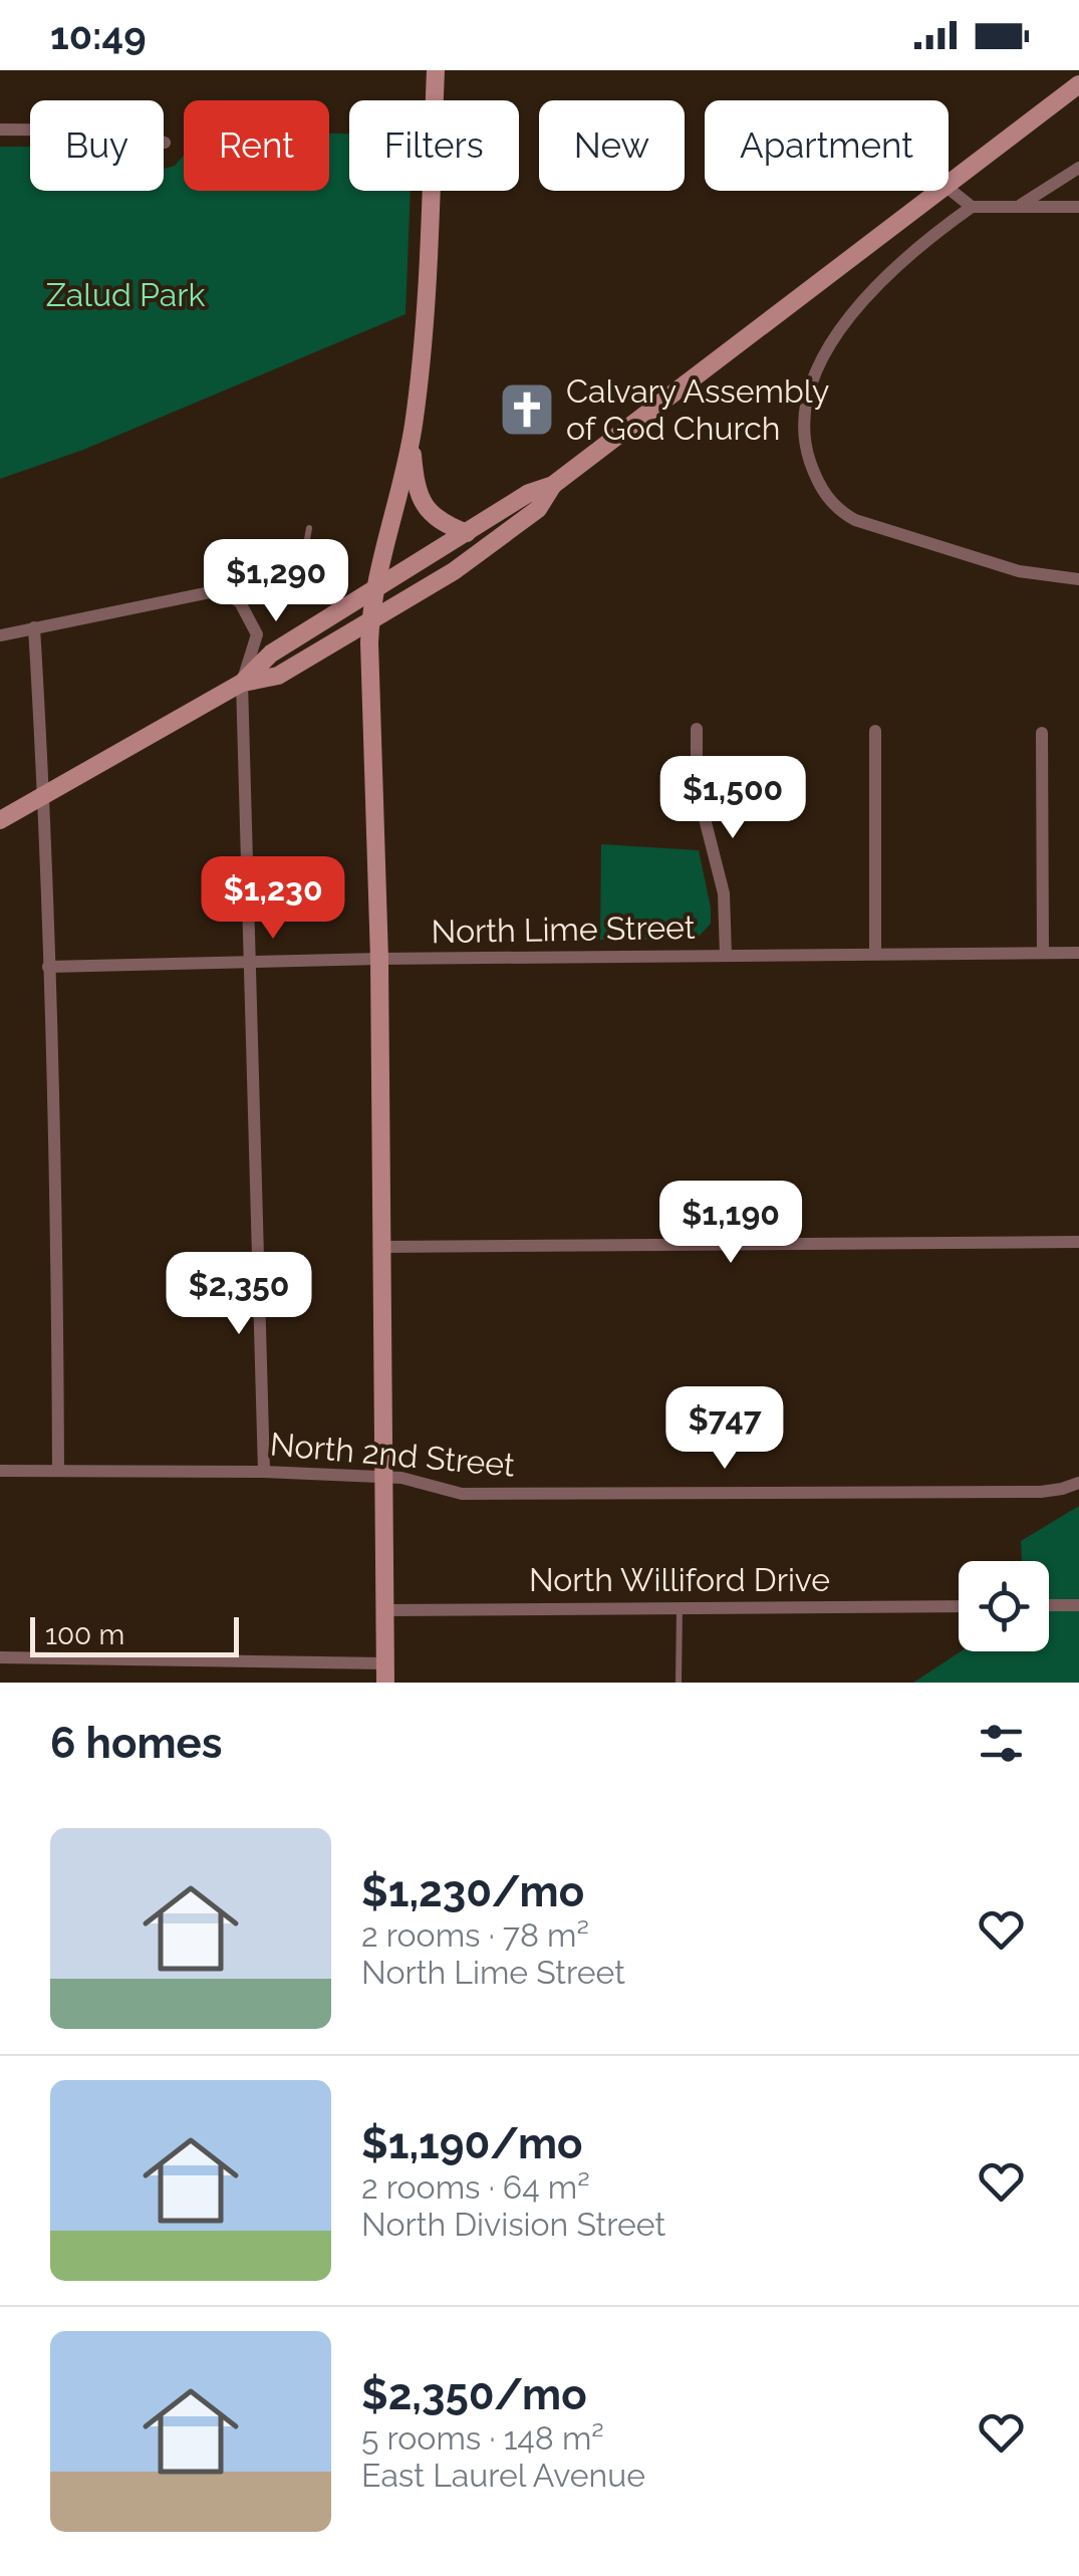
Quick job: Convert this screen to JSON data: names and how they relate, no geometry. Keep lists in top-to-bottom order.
{
  "streets": {
    "street": ["North Lime Street", "North 2nd Street", "North Williford Drive"]
  },
  "parks": ["Zalud Park"],
  "places": {
    "church": ["Calvary Assembly of God Church"]
  },
  "scale_bar": "100 m",
  "page": {
    "status": "10:49",
    "chip": [
      "Buy",
      "Rent",
      "Filters",
      "New",
      "Apartment"
    ],
    "price": [
      "$1,290",
      "$1,500",
      "$1,230",
      "$1,190",
      "$2,350",
      "$747"
    ],
    "scale": "100 m",
    "heading": "6 homes",
    "list": [
      {
        "name": "$1,230/mo",
        "note": "2 rooms · 78 m² · North Lime Street"
      },
      {
        "name": "$1,190/mo",
        "note": "2 rooms · 64 m² · North Division Street"
      },
      {
        "name": "$2,350/mo",
        "note": "5 rooms · 148 m² · East Laurel Avenue"
      }
    ]
  }
}
